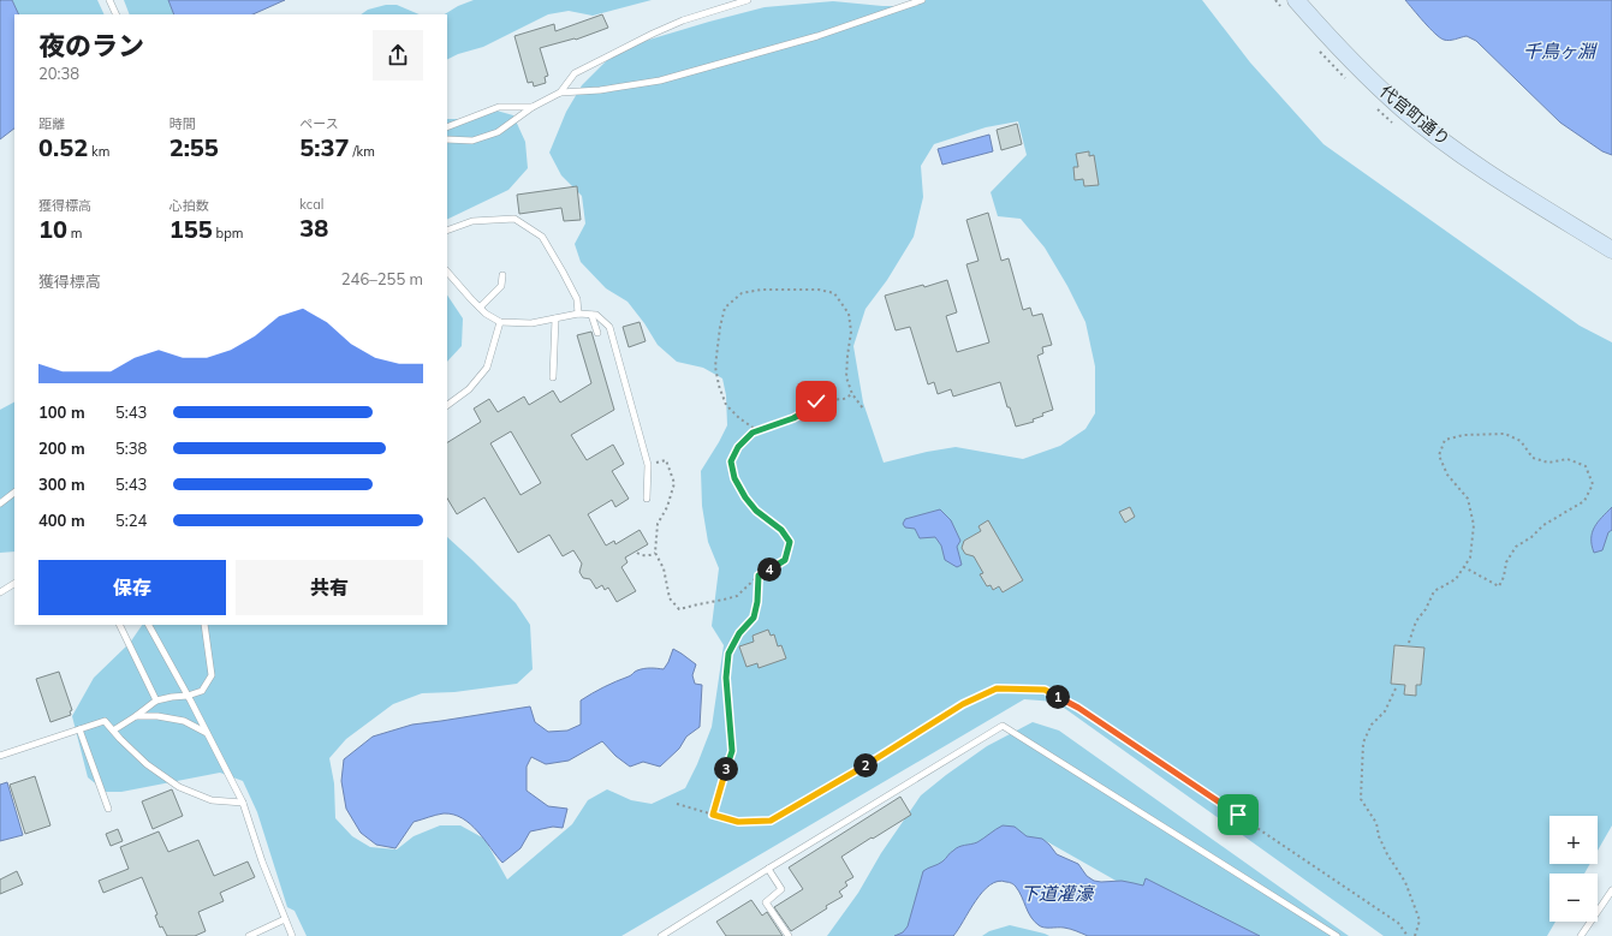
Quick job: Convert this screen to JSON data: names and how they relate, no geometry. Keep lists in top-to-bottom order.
{
  "streets": {
    "street": ["代官町通り"]
  },
  "water": ["千鳥ヶ淵", "下道灌濠"],
  "page": {
    "heading": ["夜のラン", "20:38"],
    "stats": [
      ["距離", "0.52 km"],
      ["時間", "2:55"],
      ["ペース", "5:37 /km"],
      ["獲得標高", "10 m"],
      ["心拍数", "155 bpm"],
      ["kcal", "38"]
    ],
    "chart": ["獲得標高", "246–255 m"],
    "list": [
      {
        "name": "100 m",
        "note": "5:43"
      },
      {
        "name": "200 m",
        "note": "5:38"
      },
      {
        "name": "300 m",
        "note": "5:43"
      },
      {
        "name": "400 m",
        "note": "5:24"
      }
    ],
    "buttons": ["保存", "共有"],
    "pins": [
      "4",
      "1",
      "2",
      "3"
    ],
    "map_buttons": ["+", "−"]
  }
}
